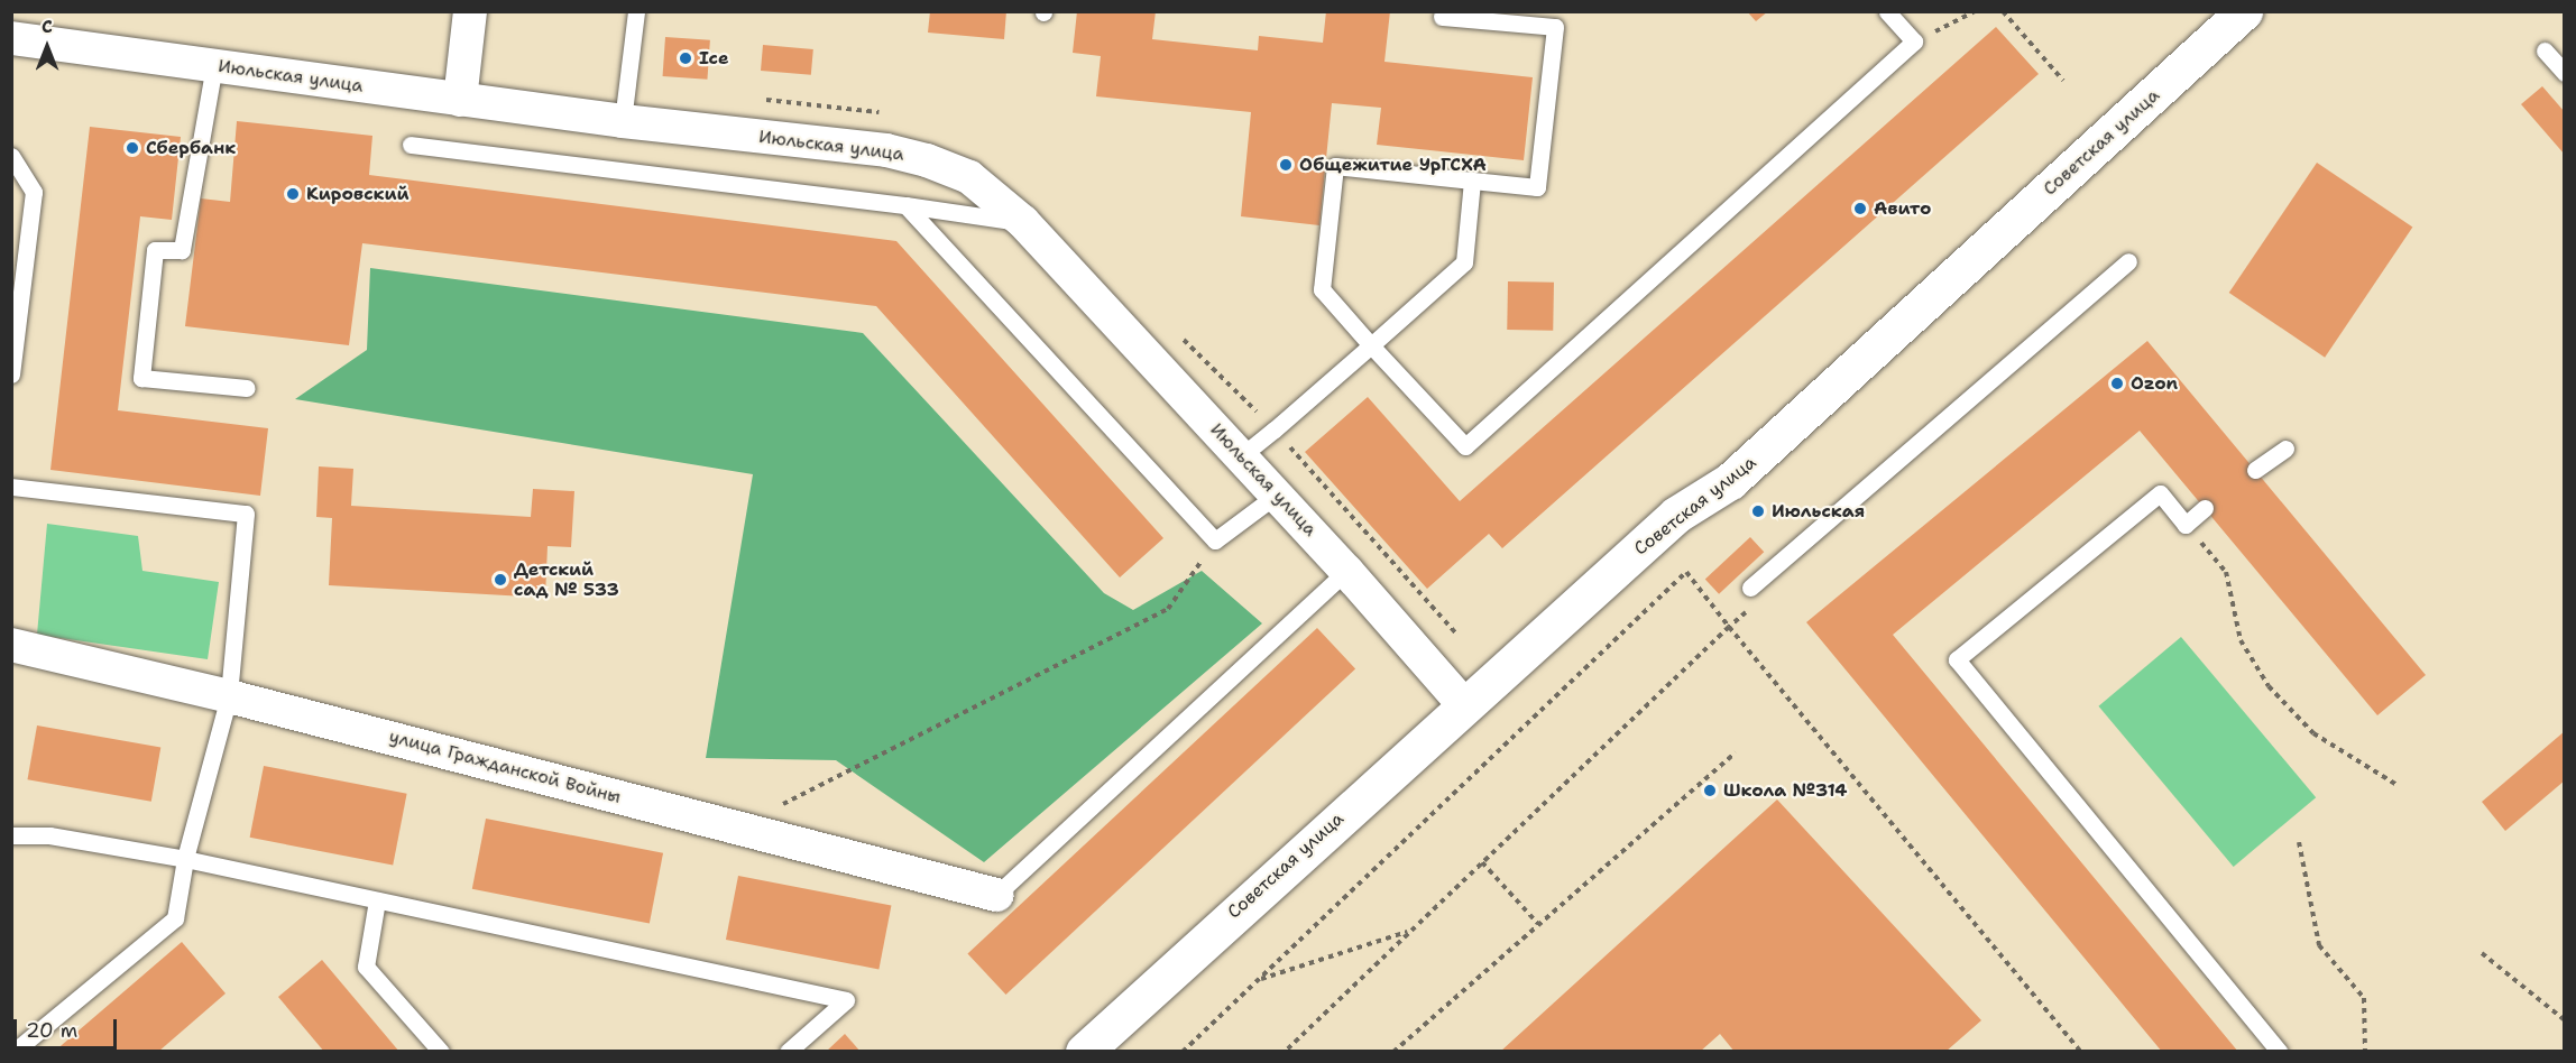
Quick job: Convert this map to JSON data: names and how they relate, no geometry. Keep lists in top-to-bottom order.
{
  "streets": {
    "street": ["Июльская улица", "Советская улица", "улица Гражданской Войны"]
  },
  "crossings": [
    ["Июльская улица", "Советская улица"]
  ],
  "places": [
    "Ice",
    "Сбербанк",
    "Общежитие УрГСХА",
    "Кировский",
    "Авито",
    "Ozon",
    "Июльская",
    "Детский сад № 533",
    "Школа №314"
  ],
  "scale_bar": "20 m",
  "north": "top"
}
